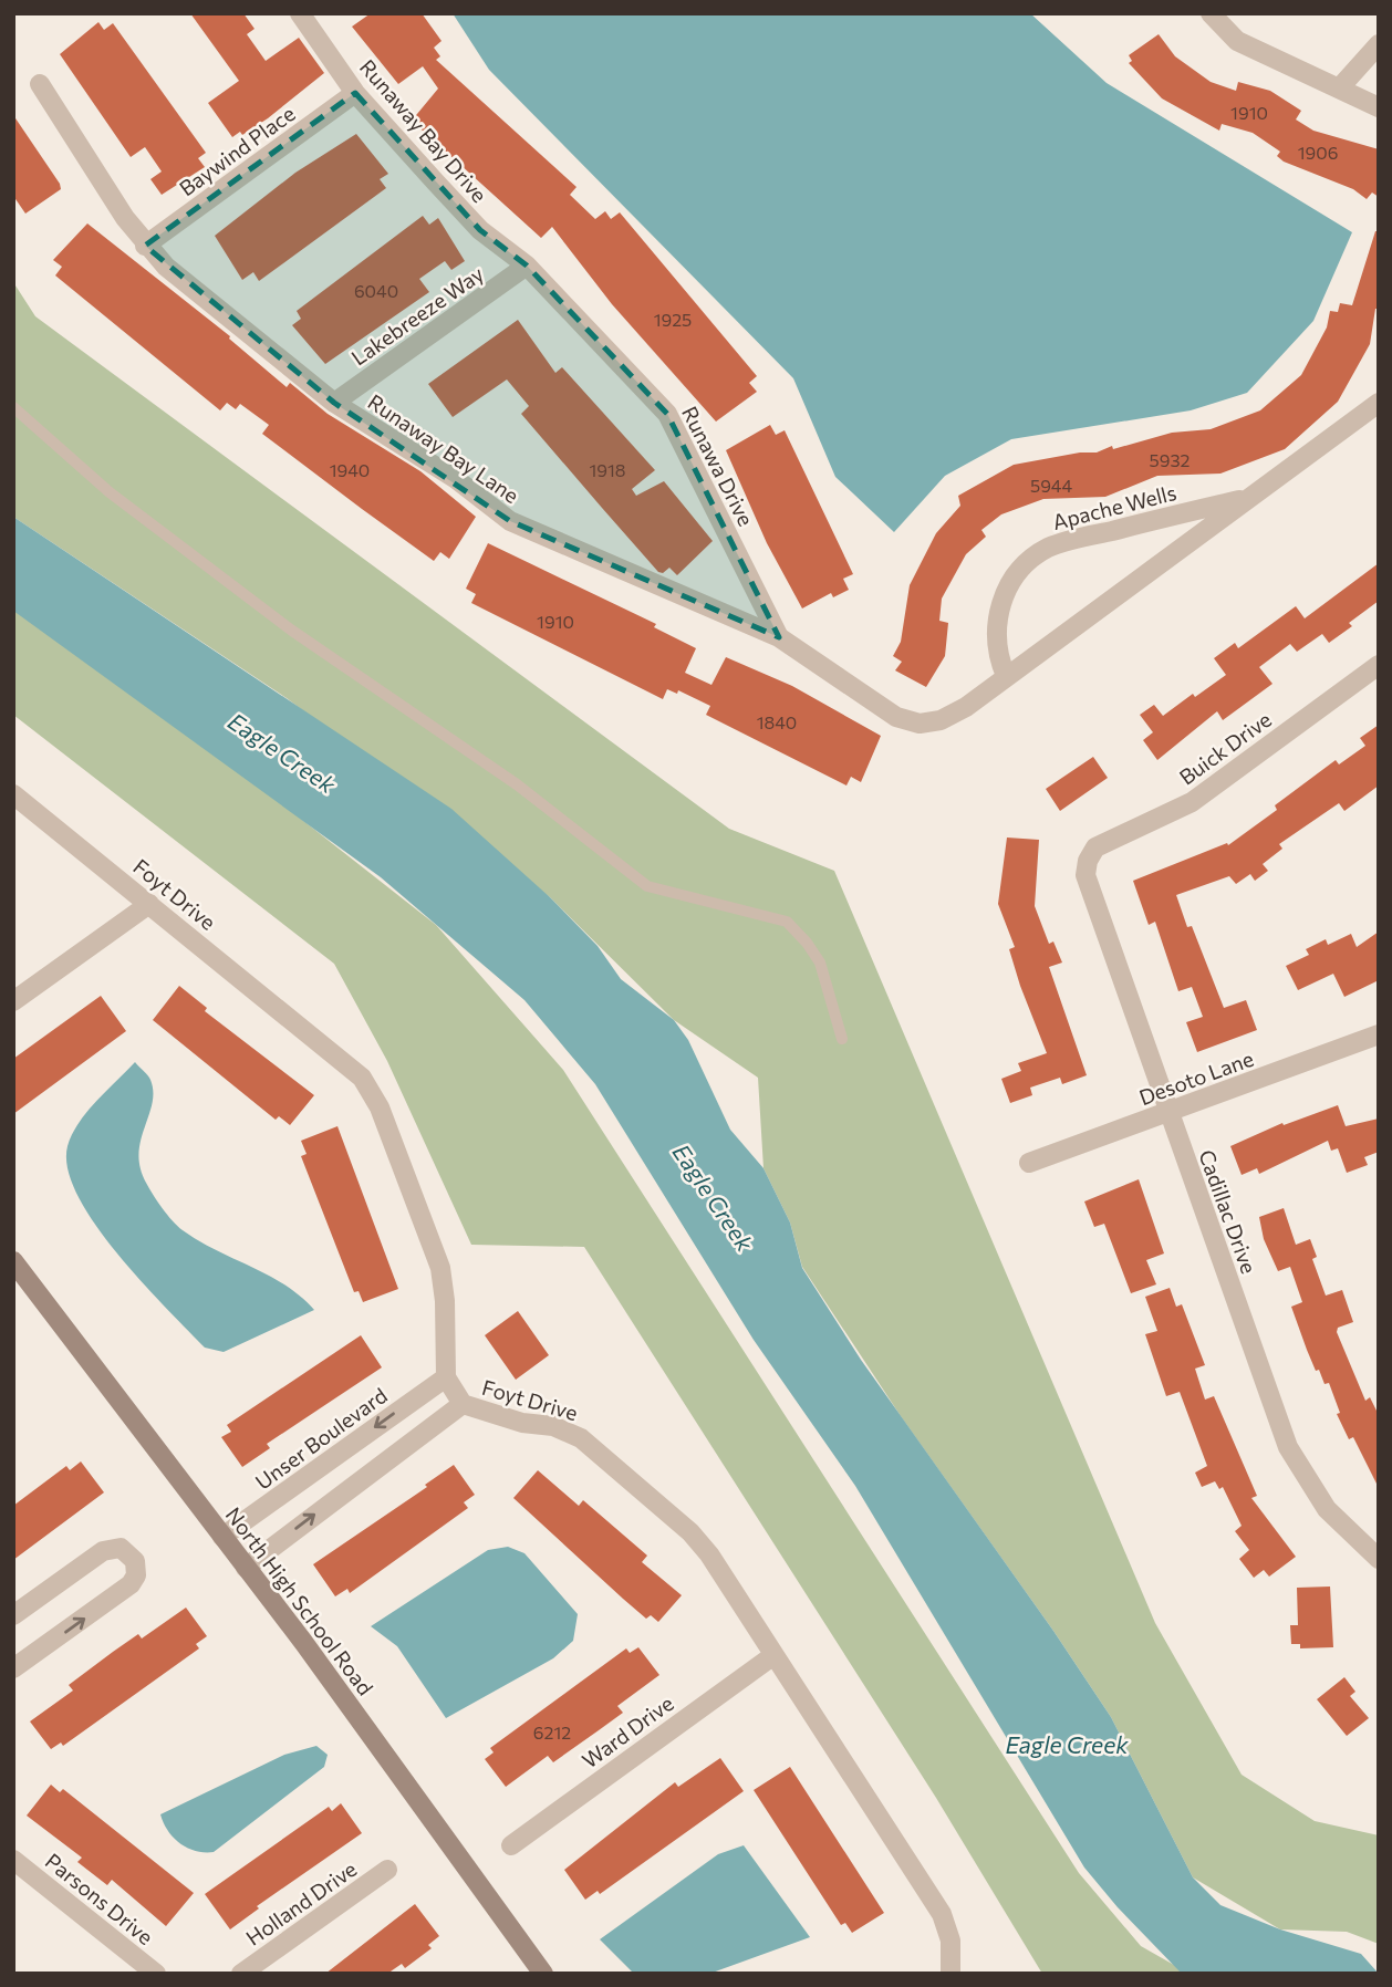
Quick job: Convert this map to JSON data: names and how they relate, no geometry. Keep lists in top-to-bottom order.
{
  "streets": {
    "street": [
      "Runaway Bay Drive",
      "Baywind Place",
      "Lakebreeze Way",
      "Runaway Bay Lane",
      "Runawa Drive",
      "Apache Wells",
      "Buick Drive",
      "Foyt Drive",
      "Desoto Lane",
      "Cadillac Drive",
      "Unser Boulevard",
      "North High School Road",
      "Ward Drive",
      "Parsons Drive",
      "Holland Drive"
    ]
  },
  "crossings": [
    ["Runaway Bay Drive", "Baywind Place"],
    ["Runaway Bay Drive", "Lakebreeze Way"],
    ["Runaway Bay Drive", "Runawa Drive"],
    ["Baywind Place", "Runaway Bay Lane"],
    ["Lakebreeze Way", "Runaway Bay Lane"],
    ["Lakebreeze Way", "Runawa Drive"],
    ["Runaway Bay Lane", "Runawa Drive"],
    ["Runaway Bay Lane", "Apache Wells"],
    ["Buick Drive", "Cadillac Drive"],
    ["Foyt Drive", "Unser Boulevard"],
    ["Foyt Drive", "Ward Drive"],
    ["Desoto Lane", "Cadillac Drive"],
    ["Unser Boulevard", "North High School Road"]
  ],
  "water": ["Eagle Creek"],
  "house_numbers": [
    "1910",
    "1906",
    "6040",
    "1925",
    "5932",
    "1940",
    "1918",
    "5944",
    "1910",
    "1840",
    "6212"
  ]
}
